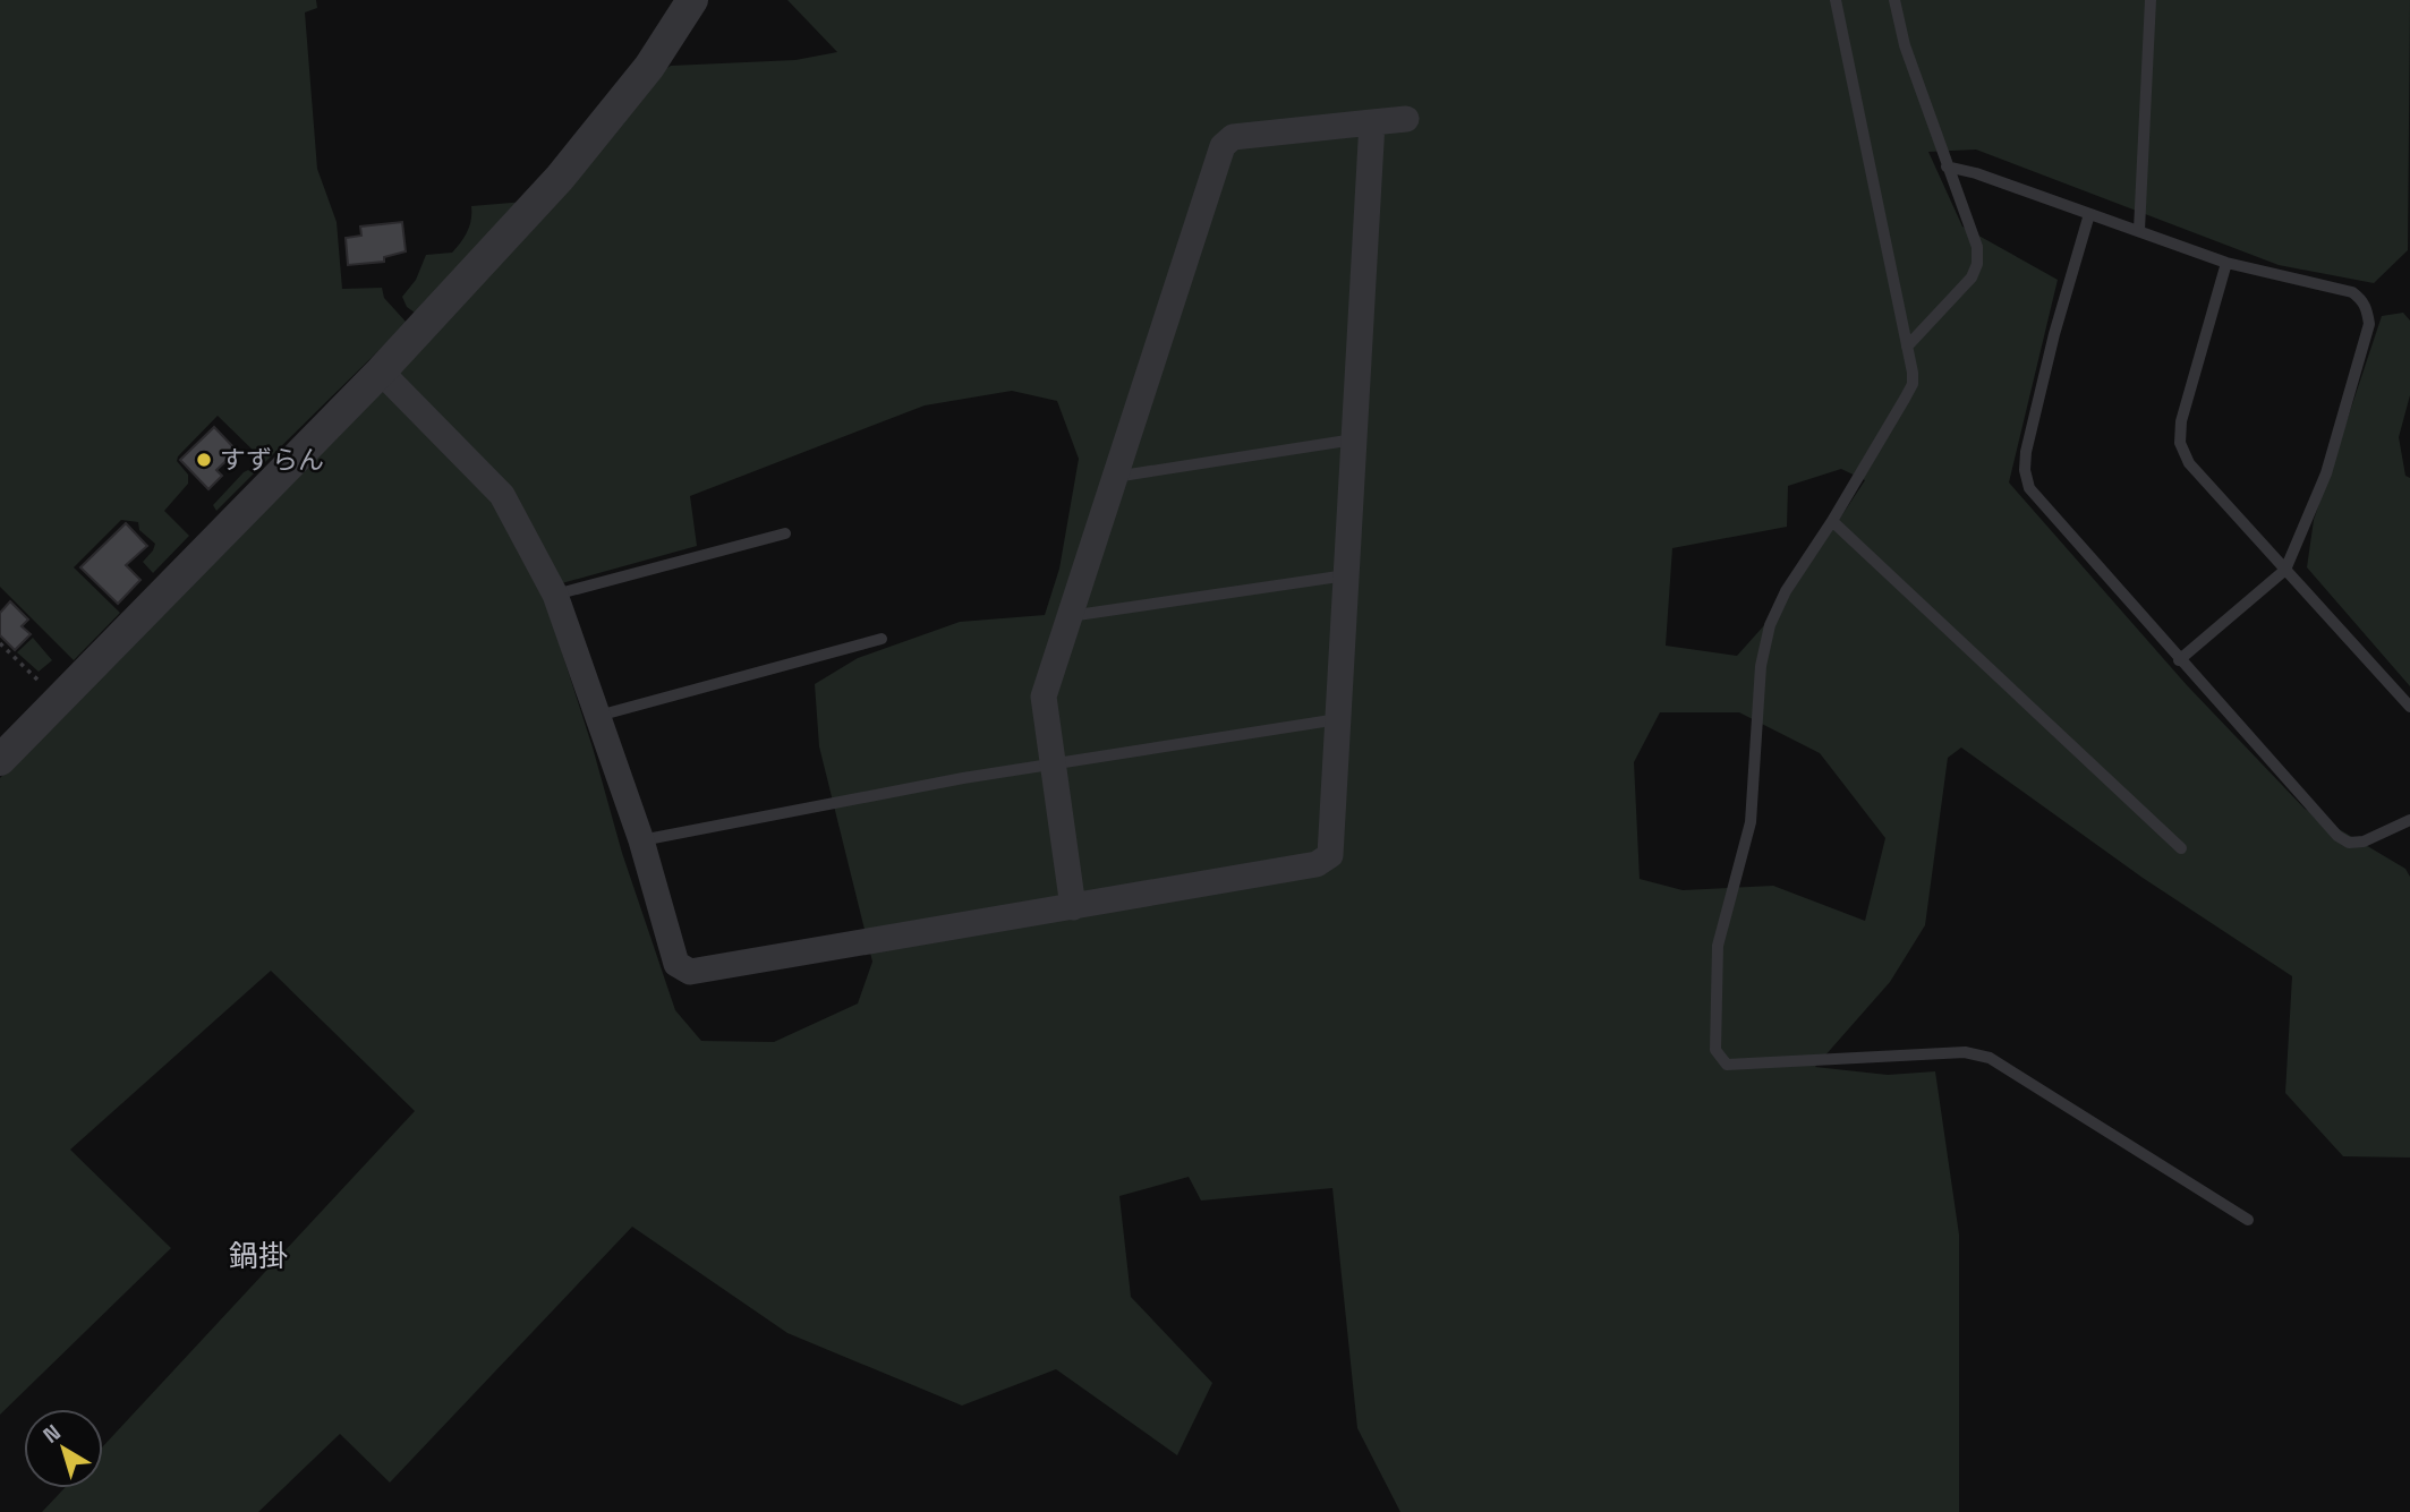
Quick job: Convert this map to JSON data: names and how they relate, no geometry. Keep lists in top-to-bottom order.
{
  "districts": ["鍋掛"],
  "places": ["すずらん"],
  "north": "top left"
}
